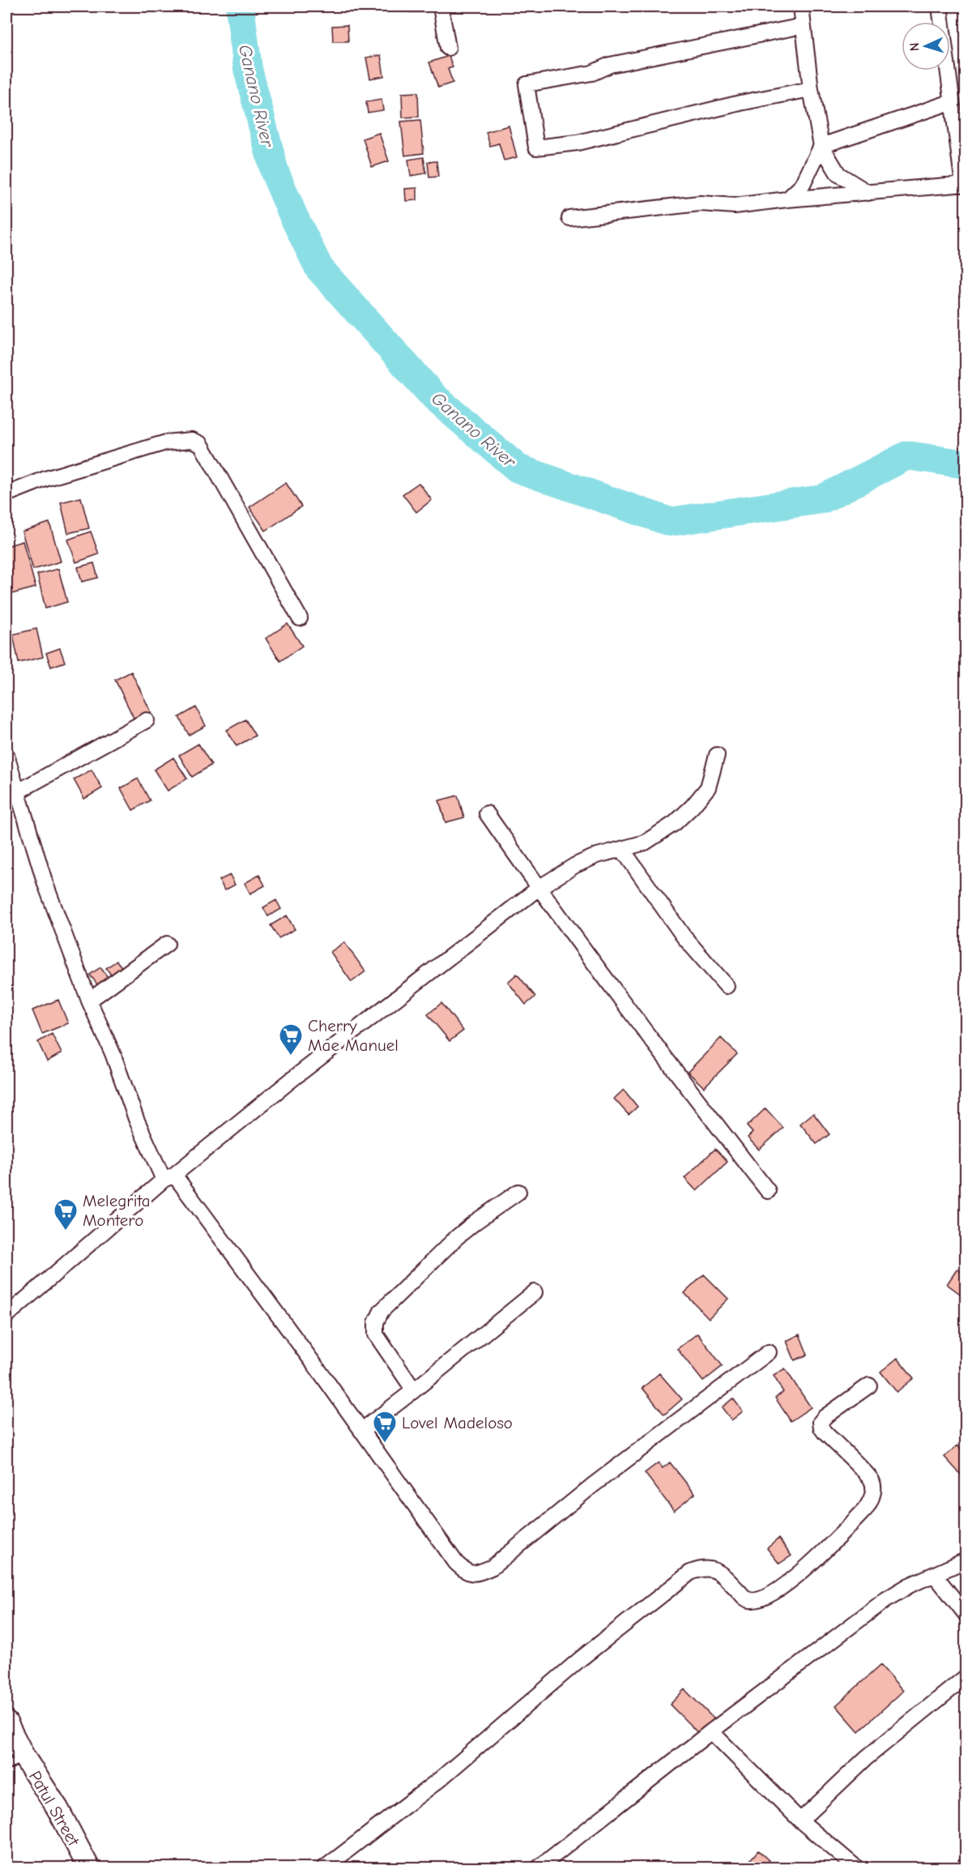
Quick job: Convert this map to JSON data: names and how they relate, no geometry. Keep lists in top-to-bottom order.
{
  "streets": {
    "main road": ["Patul Street"]
  },
  "water": ["Ganano River"],
  "places": {
    "supermarket": ["Cherry Mae Manuel", "Melegrita Montero", "Lovel Madeloso"]
  },
  "north": "left"
}
